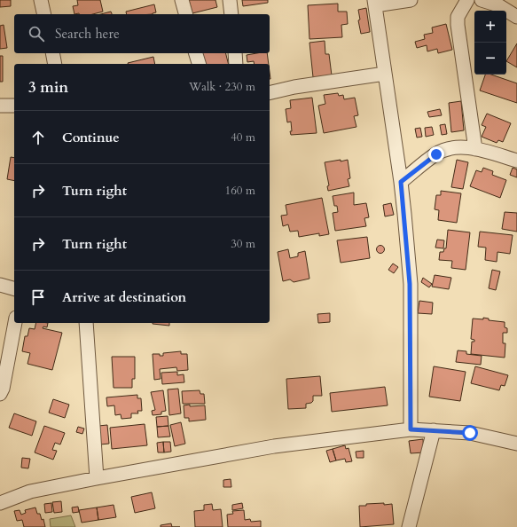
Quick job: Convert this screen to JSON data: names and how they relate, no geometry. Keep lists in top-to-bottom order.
{
  "page": {
    "map_buttons": ["+", "−"],
    "search": "Search here",
    "heading": ["3 min", "Walk · 230 m"],
    "list": [
      ["Continue", "40 m"],
      ["Turn right", "160 m"],
      ["Turn right", "30 m"],
      "Arrive at destination"
    ]
  }
}
